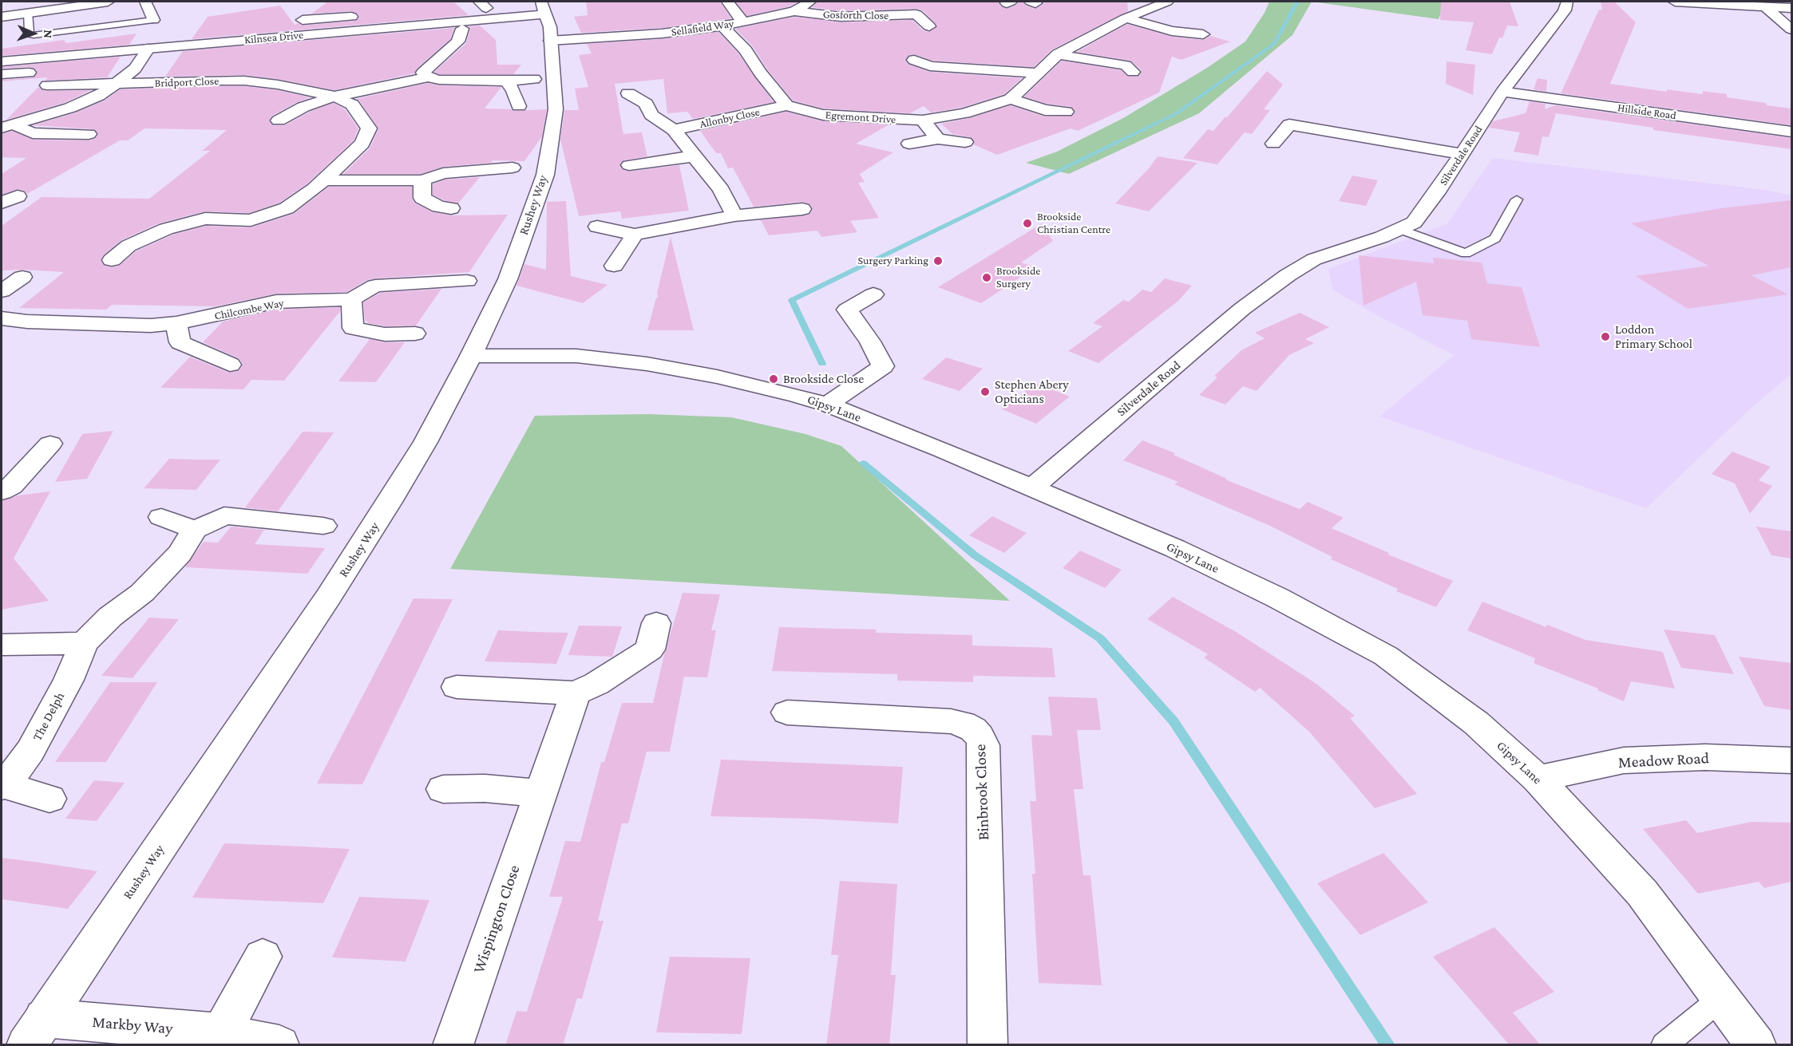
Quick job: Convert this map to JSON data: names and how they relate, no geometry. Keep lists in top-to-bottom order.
{
  "streets": {
    "street": [
      "Gosforth Close",
      "Sellafield Way",
      "Kilnsea Drive",
      "Bridport Close",
      "Hillside Road",
      "Egremont Drive",
      "Allonby Close",
      "Silverdale Road",
      "Rushey Way",
      "Chilcombe Way",
      "Gipsy Lane",
      "The Delph",
      "Meadow Road",
      "Binbrook Close",
      "Wispington Close",
      "Markby Way"
    ]
  },
  "crossings": [
    ["Gosforth Close", "Sellafield Way"],
    ["Sellafield Way", "Rushey Way"],
    ["Kilnsea Drive", "Rushey Way"],
    ["Hillside Road", "Silverdale Road"],
    ["Egremont Drive", "Allonby Close"],
    ["Silverdale Road", "Gipsy Lane"],
    ["Rushey Way", "Gipsy Lane"],
    ["Rushey Way", "Markby Way"],
    ["Gipsy Lane", "Meadow Road"]
  ],
  "places": [
    "Brookside Christian Centre",
    "Surgery Parking",
    "Brookside Surgery",
    "Loddon Primary School",
    "Brookside Close",
    "Stephen Abery Opticians"
  ],
  "north": "right"
}
